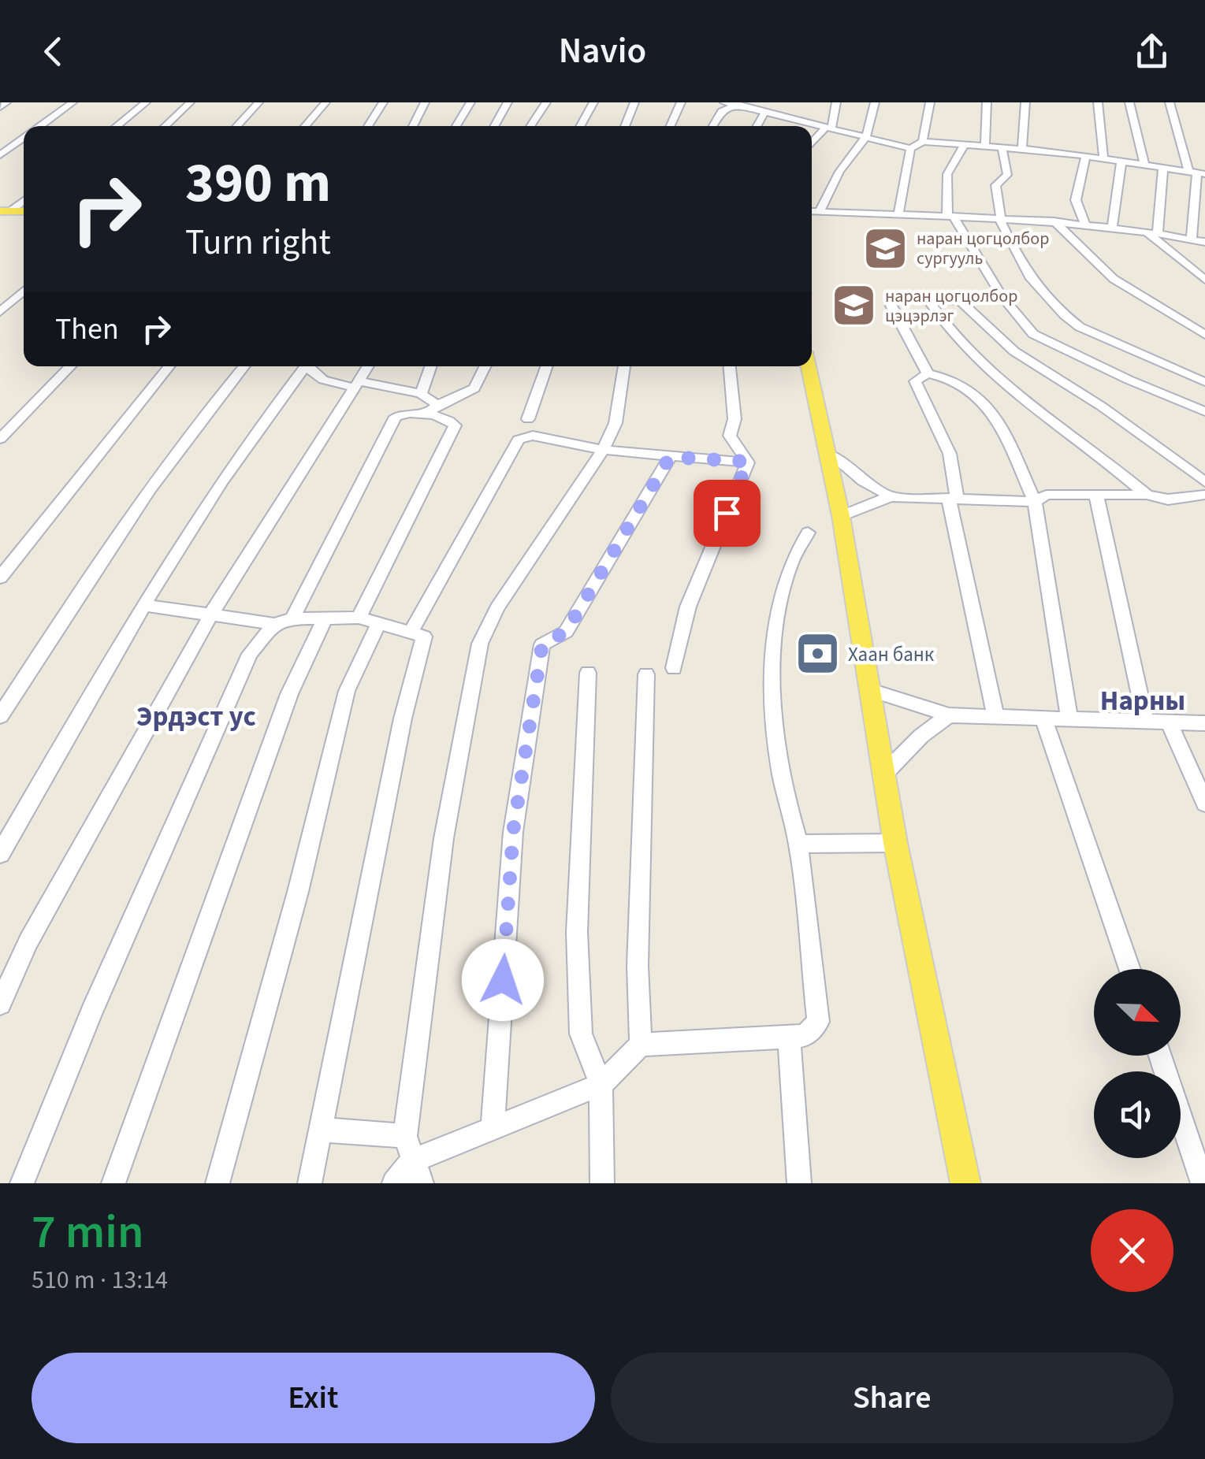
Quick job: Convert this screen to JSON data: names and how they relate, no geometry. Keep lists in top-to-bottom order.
{
  "districts": ["Нарны", "Эрдэст ус"],
  "places": {
    "school or university": ["наран цогцолбор сургууль", "наран цогцолбор цэцэрлэг"],
    "bank": ["Хаан банк"]
  },
  "north": "bottom right",
  "page": {
    "header": "Navio",
    "turn": ["390 m", "Turn right"],
    "then": "Then",
    "heading": ["7 min", "510 m · 13:14"],
    "buttons": ["Exit", "Share"]
  }
}
